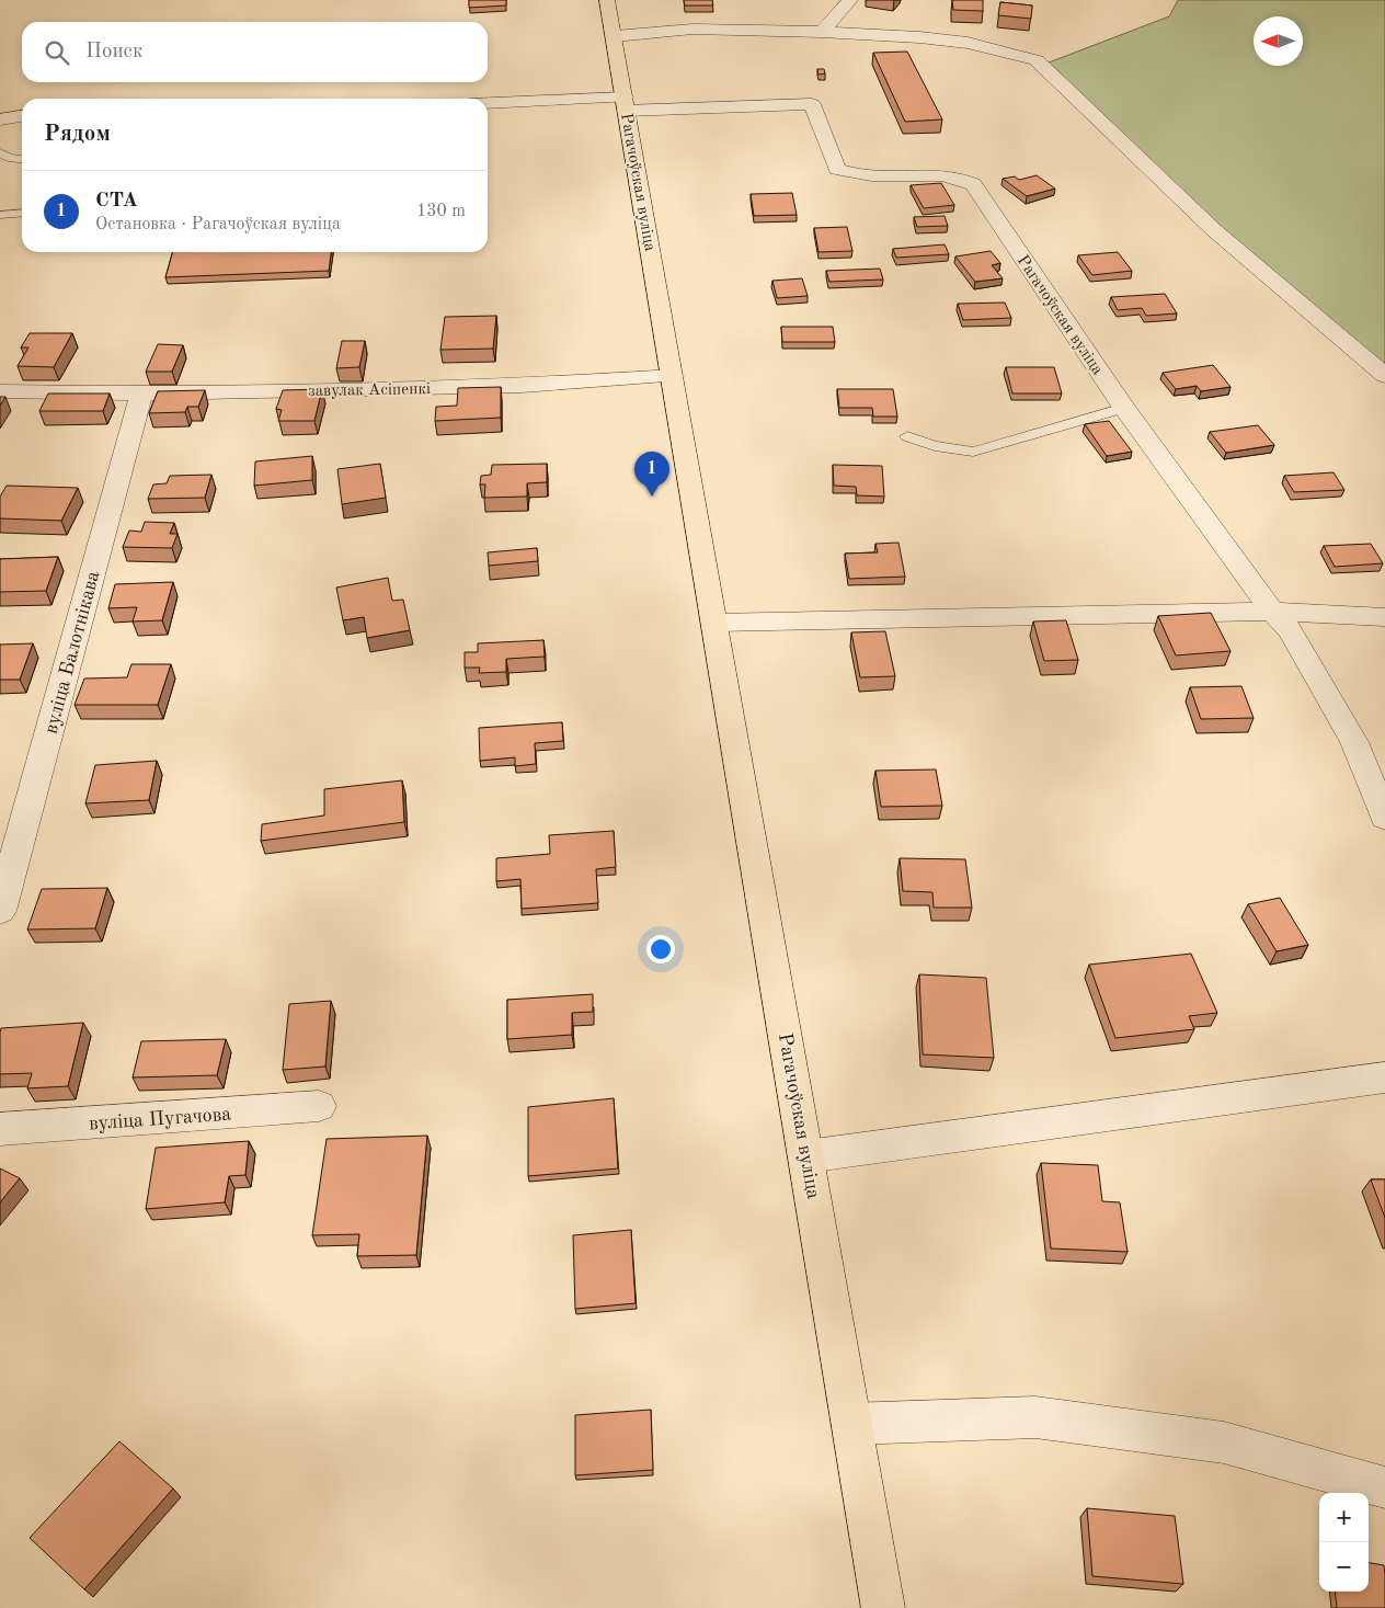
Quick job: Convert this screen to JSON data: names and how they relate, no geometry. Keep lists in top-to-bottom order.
{
  "streets": {
    "main road": ["Рагачоўская вуліца"],
    "street": ["завулак Асіпенкі", "вуліца Балотнікава", "вуліца Пугачова"]
  },
  "crossings": [
    ["Рагачоўская вуліца", "завулак Асіпенкі"],
    ["завулак Асіпенкі", "вуліца Балотнікава"]
  ],
  "north": "left",
  "page": {
    "search": "Поиск",
    "heading": "Рядом",
    "list": [
      {
        "mark": "1",
        "name": "СТА",
        "note": "Остановка · Рагачоўская вуліца",
        "value": "130 m"
      }
    ],
    "pins": "1",
    "map_buttons": ["+", "−"]
  }
}
